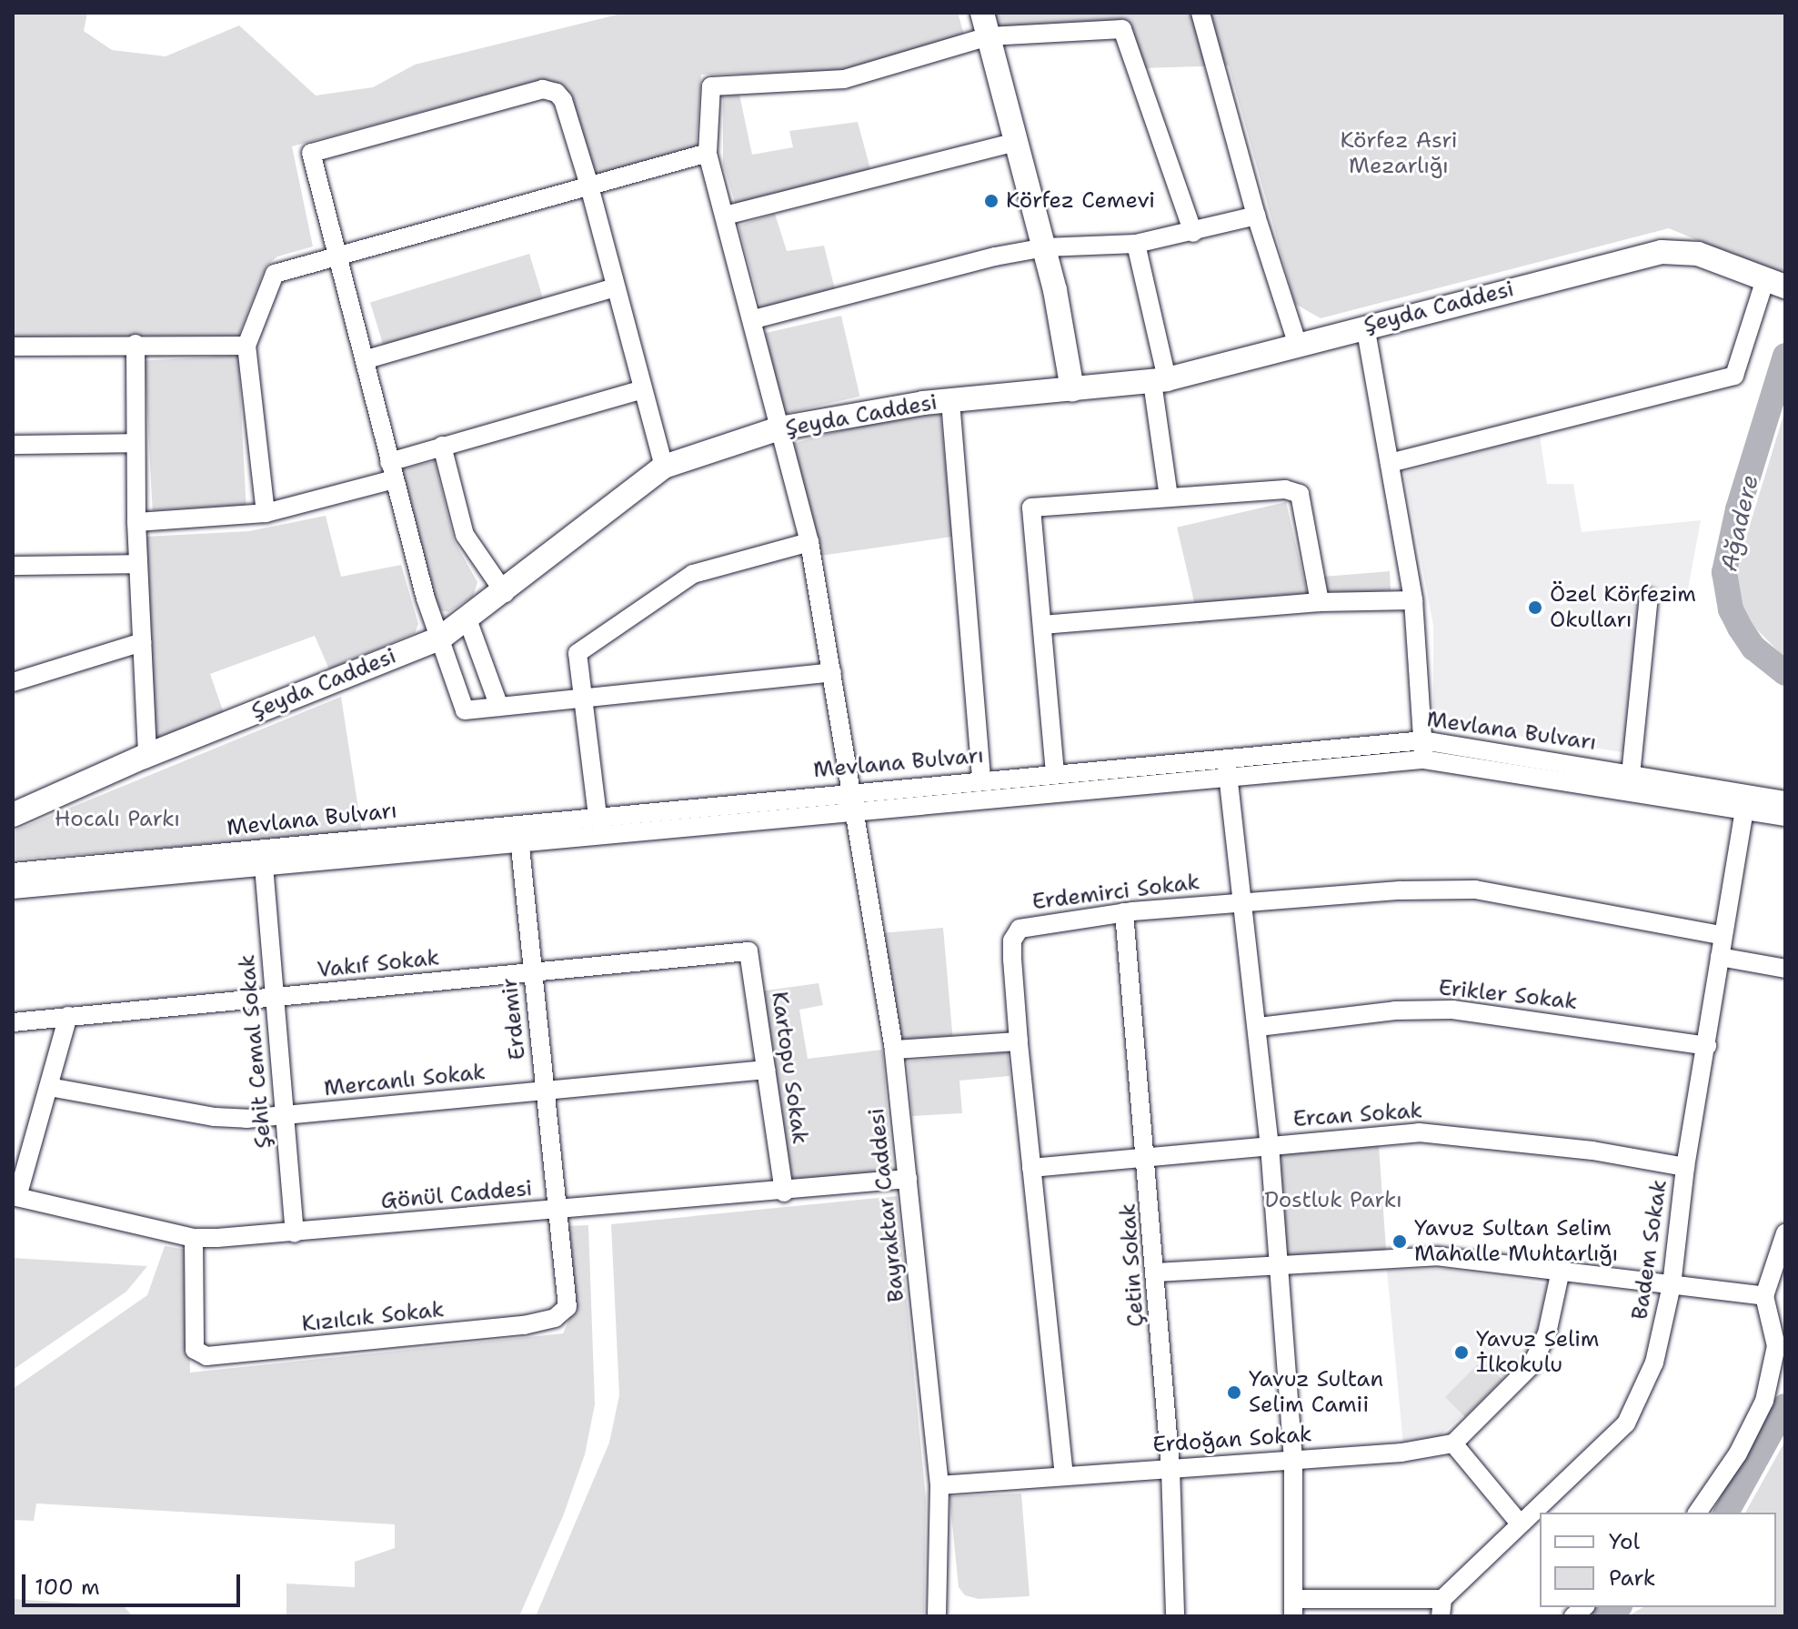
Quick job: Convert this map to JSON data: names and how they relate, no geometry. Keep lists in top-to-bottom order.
{
  "streets": {
    "main road": ["Şeyda Caddesi"],
    "street": [
      "Mevlana Bulvarı",
      "Erdemirci Sokak",
      "Vakıf Sokak",
      "Erikler Sokak",
      "Erdemir",
      "Şehit Cemal Sokak",
      "Kartopu Sokak",
      "Mercanlı Sokak",
      "Ercan Sokak",
      "Gönül Caddesi",
      "Bayraktar Caddesi",
      "Badem Sokak",
      "Çetin Sokak",
      "Kızılcık Sokak",
      "Erdoğan Sokak"
    ]
  },
  "crossings": [
    ["Şeyda Caddesi", "Bayraktar Caddesi"],
    ["Mevlana Bulvarı", "Erdemir"],
    ["Mevlana Bulvarı", "Şehit Cemal Sokak"],
    ["Mevlana Bulvarı", "Bayraktar Caddesi"],
    ["Mevlana Bulvarı", "Badem Sokak"],
    ["Erdemirci Sokak", "Ercan Sokak"],
    ["Erdemirci Sokak", "Badem Sokak"],
    ["Erdemirci Sokak", "Çetin Sokak"],
    ["Erdemirci Sokak", "Erdoğan Sokak"],
    ["Vakıf Sokak", "Erdemir"],
    ["Vakıf Sokak", "Şehit Cemal Sokak"],
    ["Vakıf Sokak", "Kartopu Sokak"],
    ["Erikler Sokak", "Badem Sokak"],
    ["Erdemir", "Mercanlı Sokak"],
    ["Erdemir", "Gönül Caddesi"],
    ["Erdemir", "Kızılcık Sokak"],
    ["Şehit Cemal Sokak", "Mercanlı Sokak"],
    ["Şehit Cemal Sokak", "Gönül Caddesi"],
    ["Kartopu Sokak", "Mercanlı Sokak"],
    ["Kartopu Sokak", "Gönül Caddesi"],
    ["Ercan Sokak", "Badem Sokak"],
    ["Ercan Sokak", "Çetin Sokak"],
    ["Gönül Caddesi", "Bayraktar Caddesi"],
    ["Gönül Caddesi", "Kızılcık Sokak"],
    ["Bayraktar Caddesi", "Erdoğan Sokak"],
    ["Çetin Sokak", "Erdoğan Sokak"]
  ],
  "water": ["Ağadere"],
  "parks": ["Körfez Asri Mezarlığı", "Hocalı Parkı", "Dostluk Parkı"],
  "places": [
    "Körfez Cemevi",
    "Özel Körfezim Okulları",
    "Yavuz Sultan Selim Mahalle Muhtarlığı",
    "Yavuz Selim İlkokulu",
    "Yavuz Sultan Selim Camii"
  ],
  "legend": ["Yol", "Park"],
  "scale_bar": "100 m"
}
